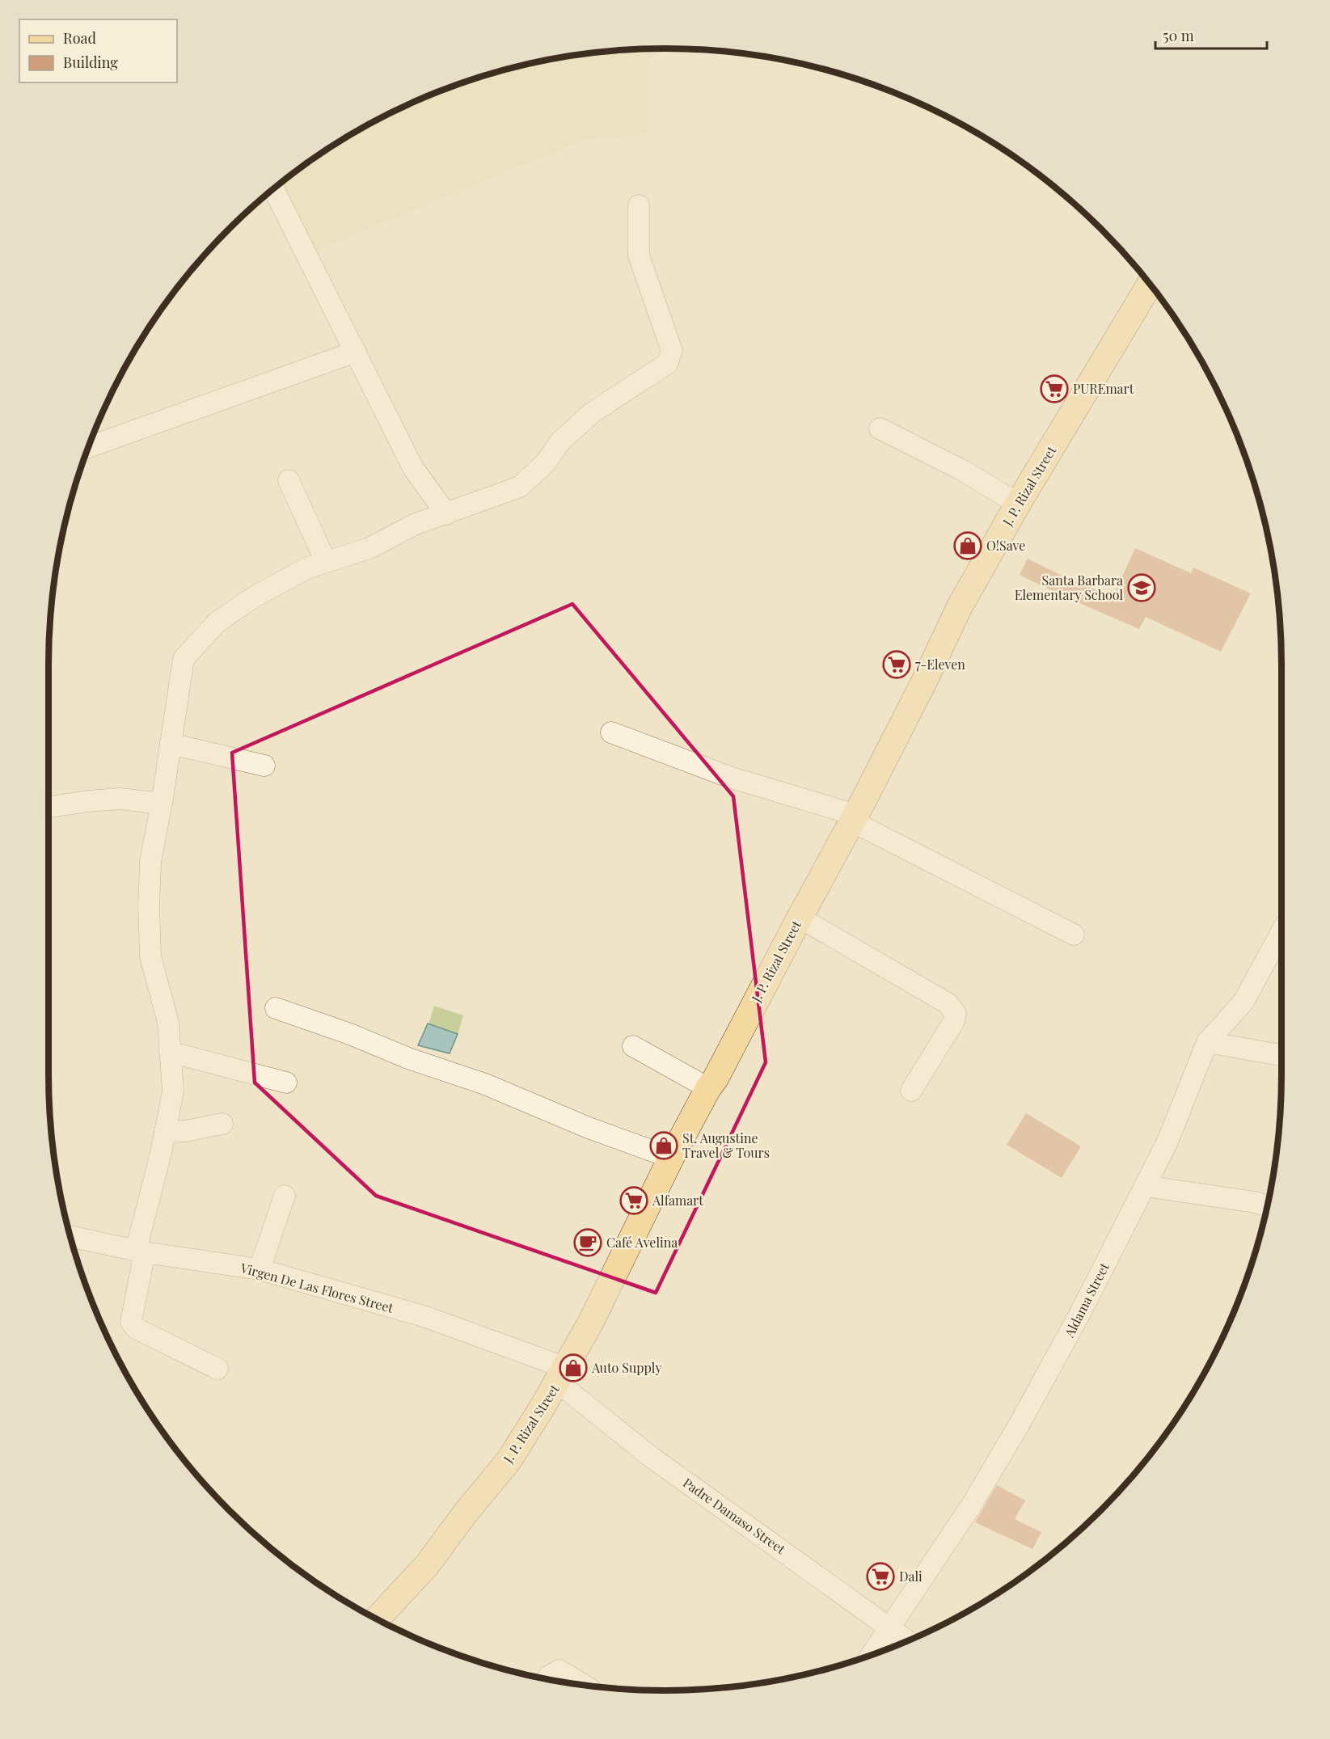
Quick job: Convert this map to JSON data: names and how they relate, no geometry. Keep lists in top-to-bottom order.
{
  "streets": {
    "main road": ["J. P. Rizal Street"],
    "street": ["Virgen De Las Flores Street", "Aldama Street", "Padre Damaso Street"]
  },
  "crossings": [
    ["J. P. Rizal Street", "Virgen De Las Flores Street"],
    ["J. P. Rizal Street", "Padre Damaso Street"],
    ["Virgen De Las Flores Street", "Padre Damaso Street"],
    ["Aldama Street", "Padre Damaso Street"]
  ],
  "places": {
    "supermarket": [
      "PUREmart",
      "7-Eleven",
      "Alfamart",
      "Dali"
    ],
    "shop": ["O!Save", "St. Augustine Travel & Tours", "Auto Supply"],
    "school or university": ["Santa Barbara Elementary School"],
    "cafe": ["Café Avelina"]
  },
  "legend": ["Road", "Building"],
  "scale_bar": "50 m"
}
